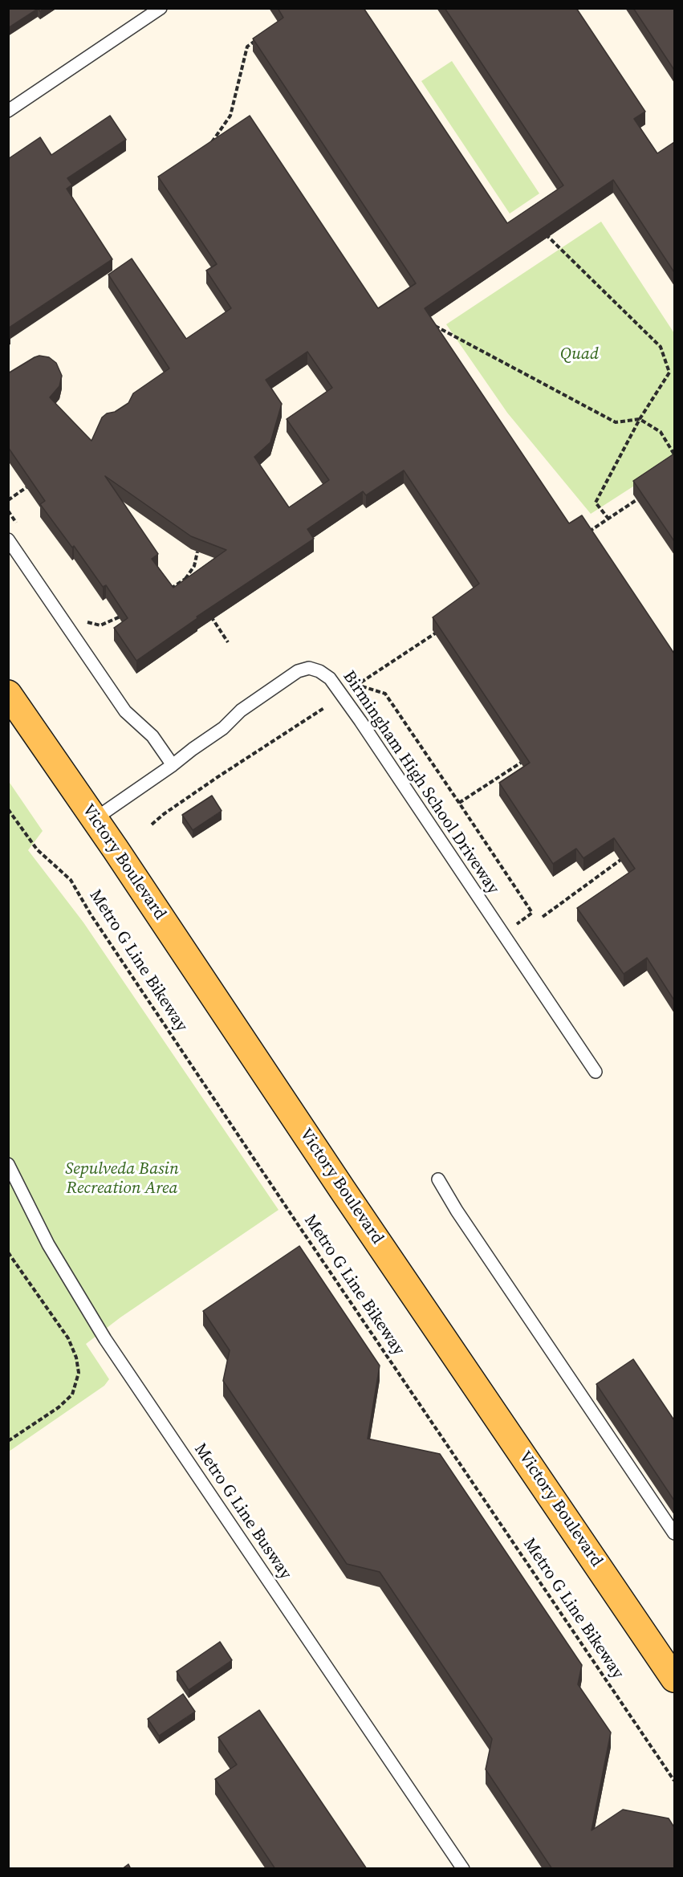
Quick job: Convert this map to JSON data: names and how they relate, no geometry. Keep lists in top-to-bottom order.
{
  "streets": {
    "main road": ["Victory Boulevard"],
    "lane": ["Birmingham High School Driveway", "Metro G Line Busway"],
    "path": ["Metro G Line Bikeway"]
  },
  "crossings": [
    ["Birmingham High School Driveway", "Victory Boulevard"]
  ],
  "parks": ["Quad", "Sepulveda Basin Recreation Area"]
}
